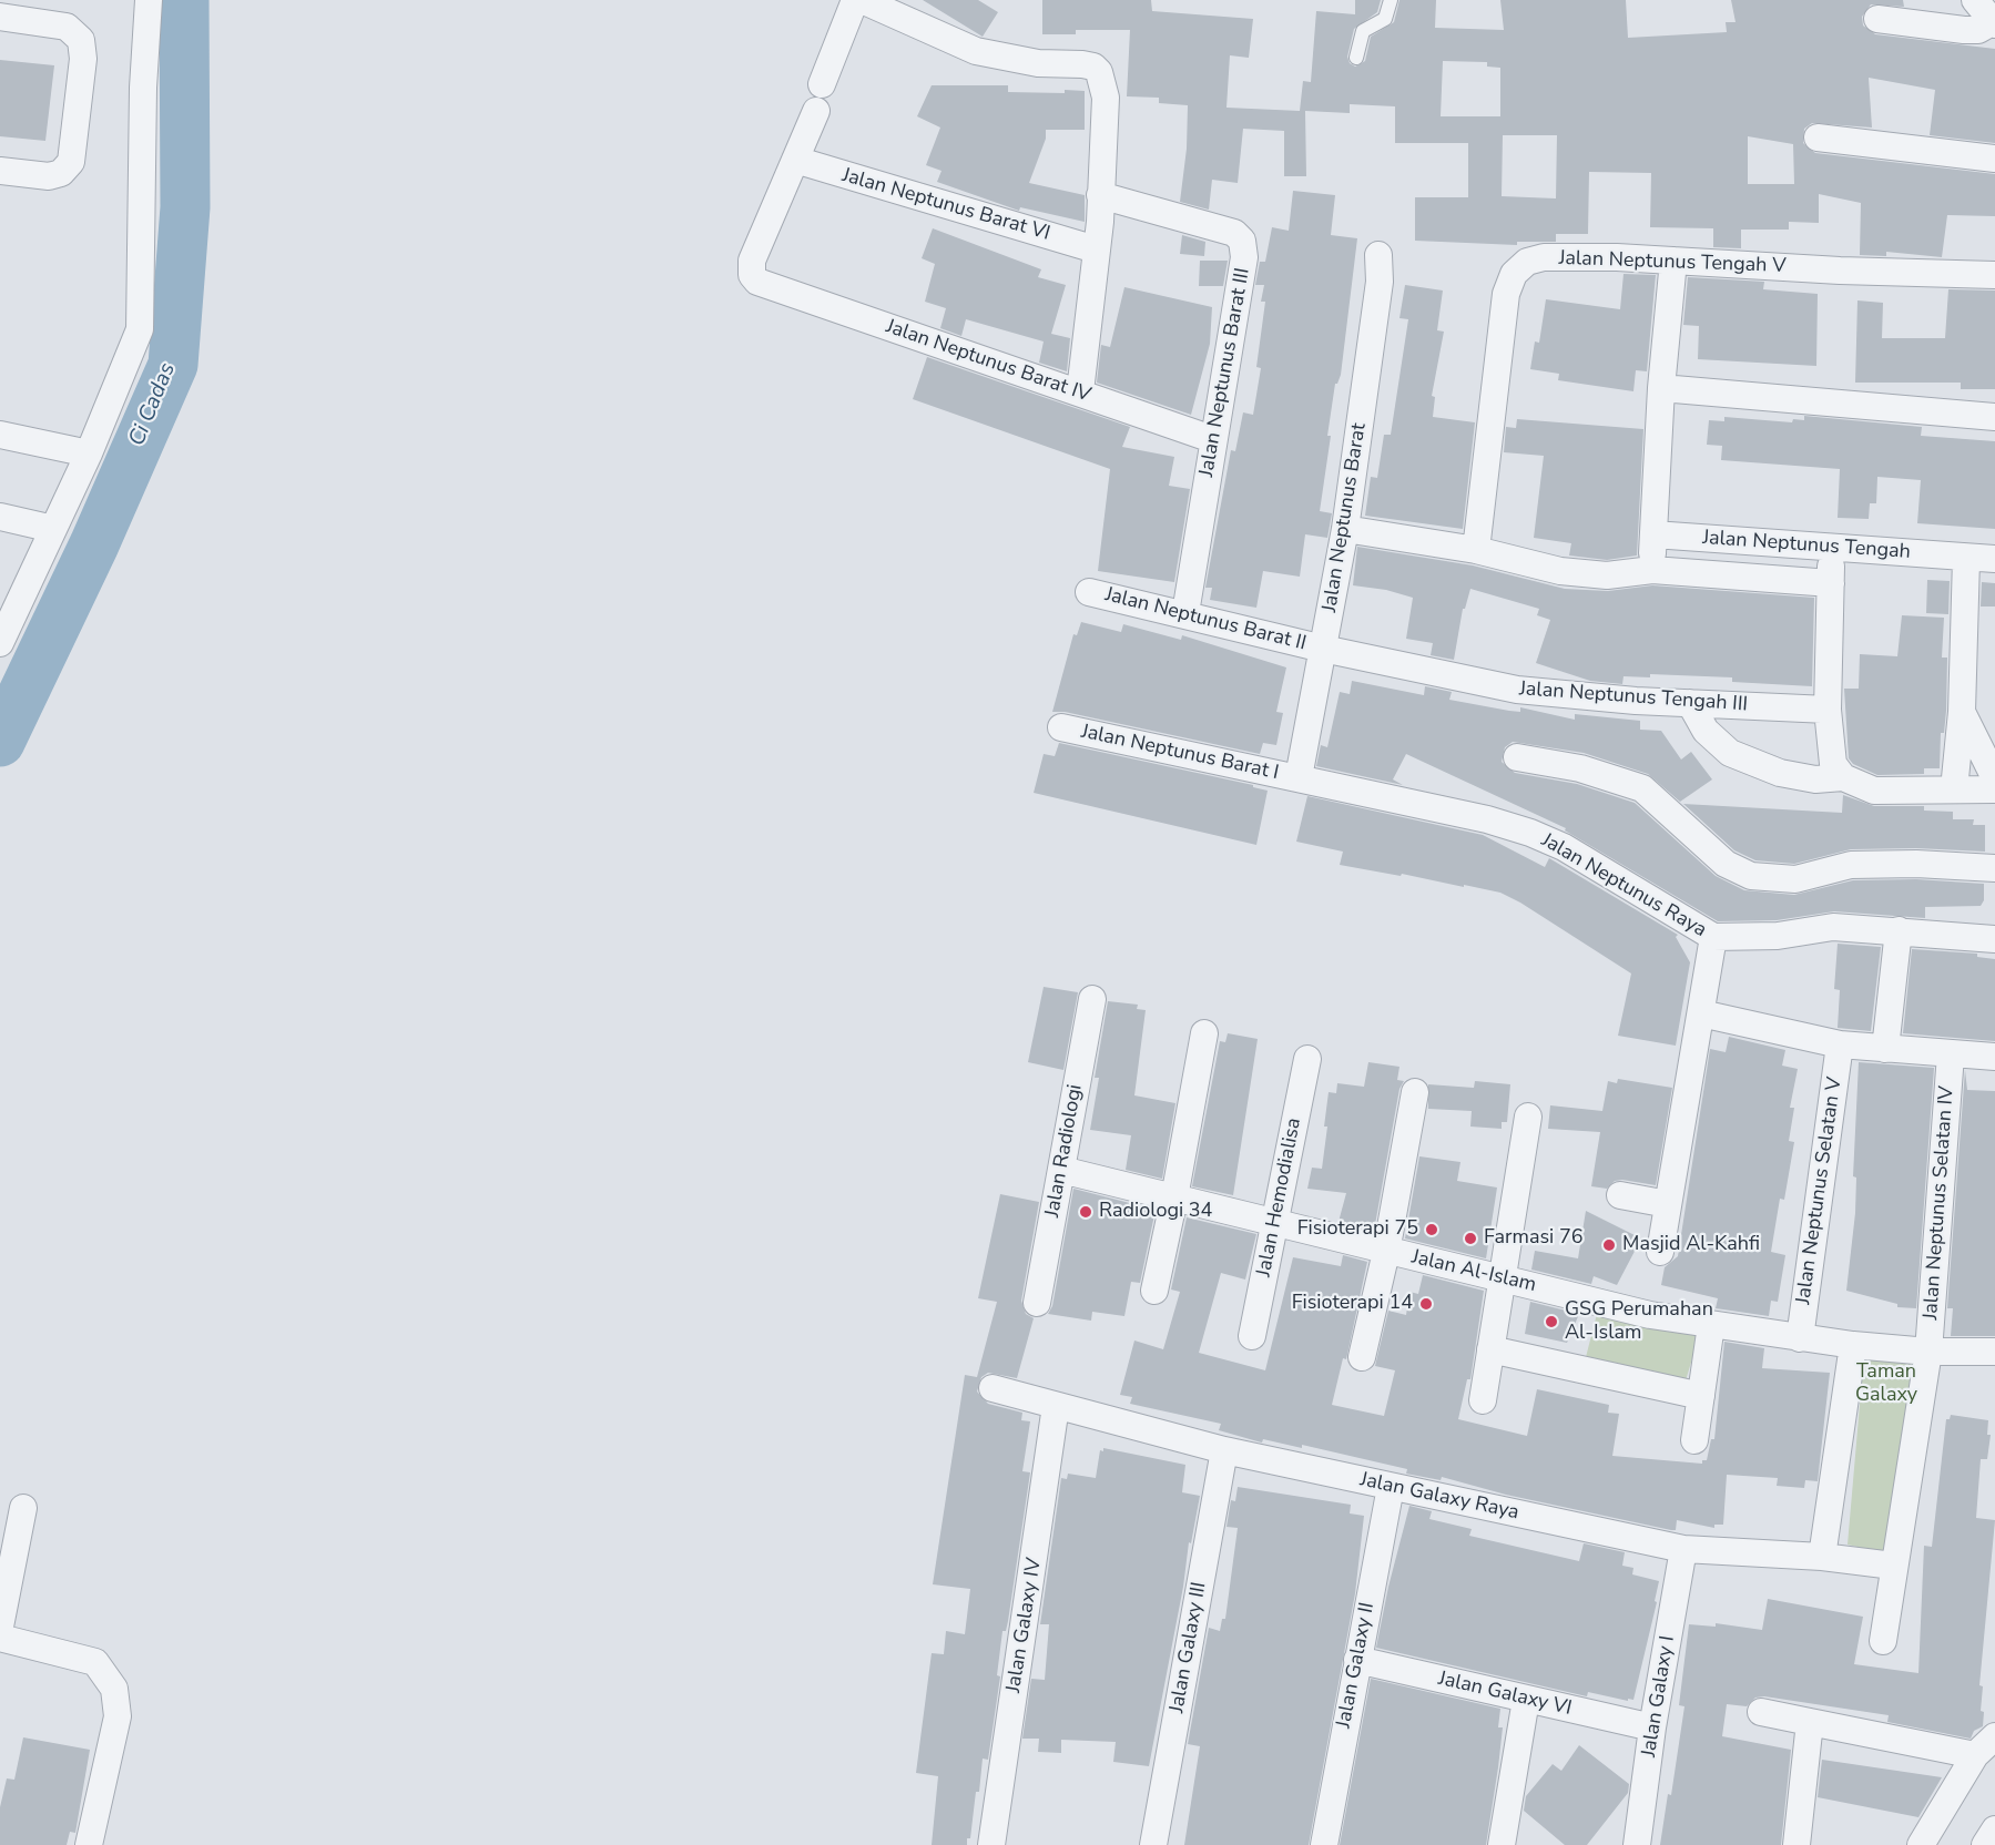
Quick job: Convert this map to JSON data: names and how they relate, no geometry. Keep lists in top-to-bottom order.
{
  "streets": {
    "street": [
      "Jalan Neptunus Barat VI",
      "Jalan Neptunus Tengah V",
      "Jalan Neptunus Barat IV",
      "Jalan Neptunus Barat III",
      "Jalan Neptunus Barat",
      "Jalan Neptunus Tengah",
      "Jalan Neptunus Barat II",
      "Jalan Neptunus Tengah III",
      "Jalan Neptunus Barat I",
      "Jalan Neptunus Raya",
      "Jalan Radiologi",
      "Jalan Neptunus Selatan V",
      "Jalan Hemodialisa",
      "Jalan Neptunus Selatan IV",
      "Jalan Al-Islam",
      "Jalan Galaxy Raya",
      "Jalan Galaxy IV",
      "Jalan Galaxy III",
      "Jalan Galaxy II",
      "Jalan Galaxy VI",
      "Jalan Galaxy I"
    ]
  },
  "crossings": [
    ["Jalan Neptunus Barat VI", "Jalan Neptunus Barat IV"],
    ["Jalan Neptunus Tengah V", "Jalan Neptunus Tengah"],
    ["Jalan Neptunus Barat IV", "Jalan Neptunus Barat III"],
    ["Jalan Neptunus Barat III", "Jalan Neptunus Barat II"],
    ["Jalan Neptunus Barat", "Jalan Neptunus Tengah"],
    ["Jalan Neptunus Barat", "Jalan Neptunus Barat II"],
    ["Jalan Neptunus Barat", "Jalan Neptunus Tengah III"],
    ["Jalan Neptunus Barat", "Jalan Neptunus Barat I"],
    ["Jalan Neptunus Barat", "Jalan Neptunus Raya"],
    ["Jalan Neptunus Barat II", "Jalan Neptunus Tengah III"],
    ["Jalan Neptunus Barat I", "Jalan Neptunus Raya"],
    ["Jalan Radiologi", "Jalan Al-Islam"],
    ["Jalan Neptunus Selatan V", "Jalan Al-Islam"],
    ["Jalan Hemodialisa", "Jalan Al-Islam"],
    ["Jalan Neptunus Selatan IV", "Jalan Al-Islam"],
    ["Jalan Galaxy Raya", "Jalan Galaxy IV"],
    ["Jalan Galaxy Raya", "Jalan Galaxy III"],
    ["Jalan Galaxy Raya", "Jalan Galaxy II"],
    ["Jalan Galaxy Raya", "Jalan Galaxy I"],
    ["Jalan Galaxy II", "Jalan Galaxy VI"],
    ["Jalan Galaxy VI", "Jalan Galaxy I"]
  ],
  "water": ["Ci Cadas"],
  "parks": ["Taman Galaxy"],
  "places": [
    "Radiologi 34",
    "Fisioterapi 75",
    "Farmasi 76",
    "Masjid Al-Kahfi",
    "Fisioterapi 14",
    "GSG Perumahan Al-Islam"
  ]
}
